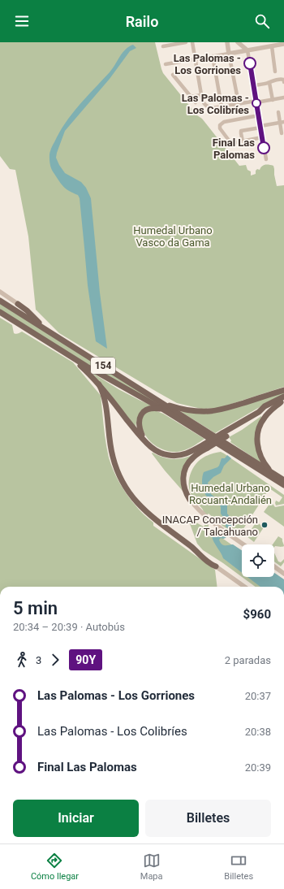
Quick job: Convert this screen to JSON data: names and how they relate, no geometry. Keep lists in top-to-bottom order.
{
  "streets": {
    "main road": ["154"]
  },
  "parks": ["Humedal Urbano Vasco da Gama", "Humedal Urbano Rocuant-Andalién"],
  "places": [
    "Las Palomas - Los Gorriones",
    "Las Palomas - Los Colibríes",
    "Final Las Palomas",
    "INACAP Concepción / Talcahuano"
  ],
  "lines": ["bus line 90Y"],
  "page": {
    "header": "Railo",
    "heading": ["5 min", "20:34 – 20:39 · Autobús", "$960"],
    "legs": ["3", "90Y", "2 paradas"],
    "list": [
      {
        "name": "Las Palomas - Los Gorriones",
        "value": "20:37"
      },
      {
        "name": "Las Palomas - Los Colibríes",
        "value": "20:38"
      },
      {
        "name": "Final Las Palomas",
        "value": "20:39"
      }
    ],
    "buttons": ["Iniciar", "Billetes"],
    "tabs": ["Cómo llegar", "Mapa", "Billetes"]
  }
}
